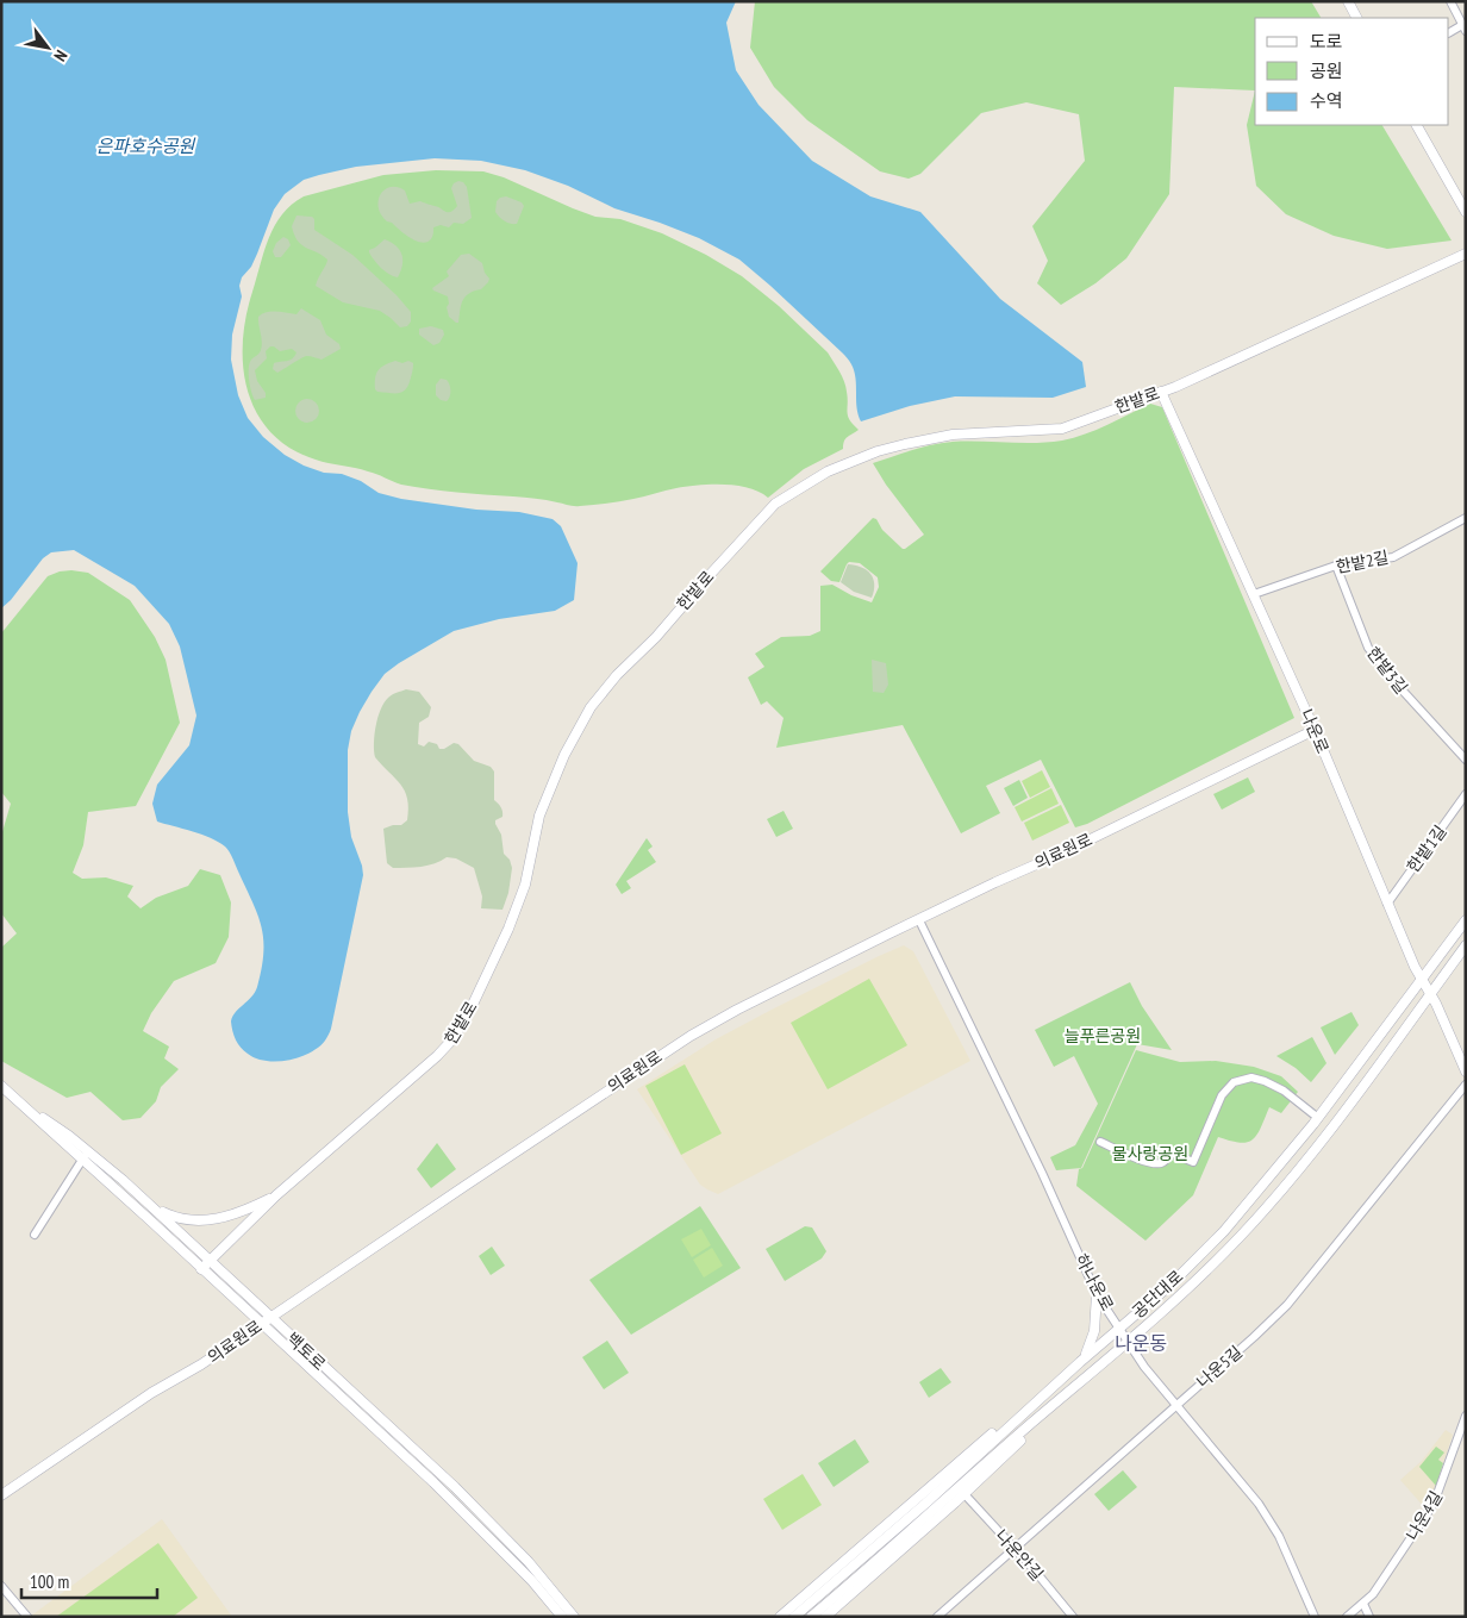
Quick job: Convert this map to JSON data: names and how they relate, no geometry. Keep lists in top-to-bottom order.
{
  "streets": {
    "street": [
      "한밭로",
      "한밭2길",
      "한밭3길",
      "나운로",
      "한밭1길",
      "의료원로",
      "하나운로",
      "공단대로",
      "백토로",
      "나운5길",
      "나운4길",
      "나운안길"
    ]
  },
  "crossings": [
    ["한밭로", "나운로"],
    ["한밭로", "백토로"],
    ["한밭2길", "한밭3길"],
    ["한밭2길", "나운로"],
    ["나운로", "한밭1길"],
    ["나운로", "의료원로"],
    ["나운로", "공단대로"],
    ["의료원로", "하나운로"],
    ["의료원로", "백토로"],
    ["하나운로", "공단대로"],
    ["하나운로", "나운5길"],
    ["나운5길", "나운안길"]
  ],
  "districts": ["나운동"],
  "water": ["은파호수공원"],
  "parks": ["늘푸른공원", "물사랑공원"],
  "legend": ["도로", "공원", "수역"],
  "scale_bar": "100 m",
  "north": "bottom right"
}
